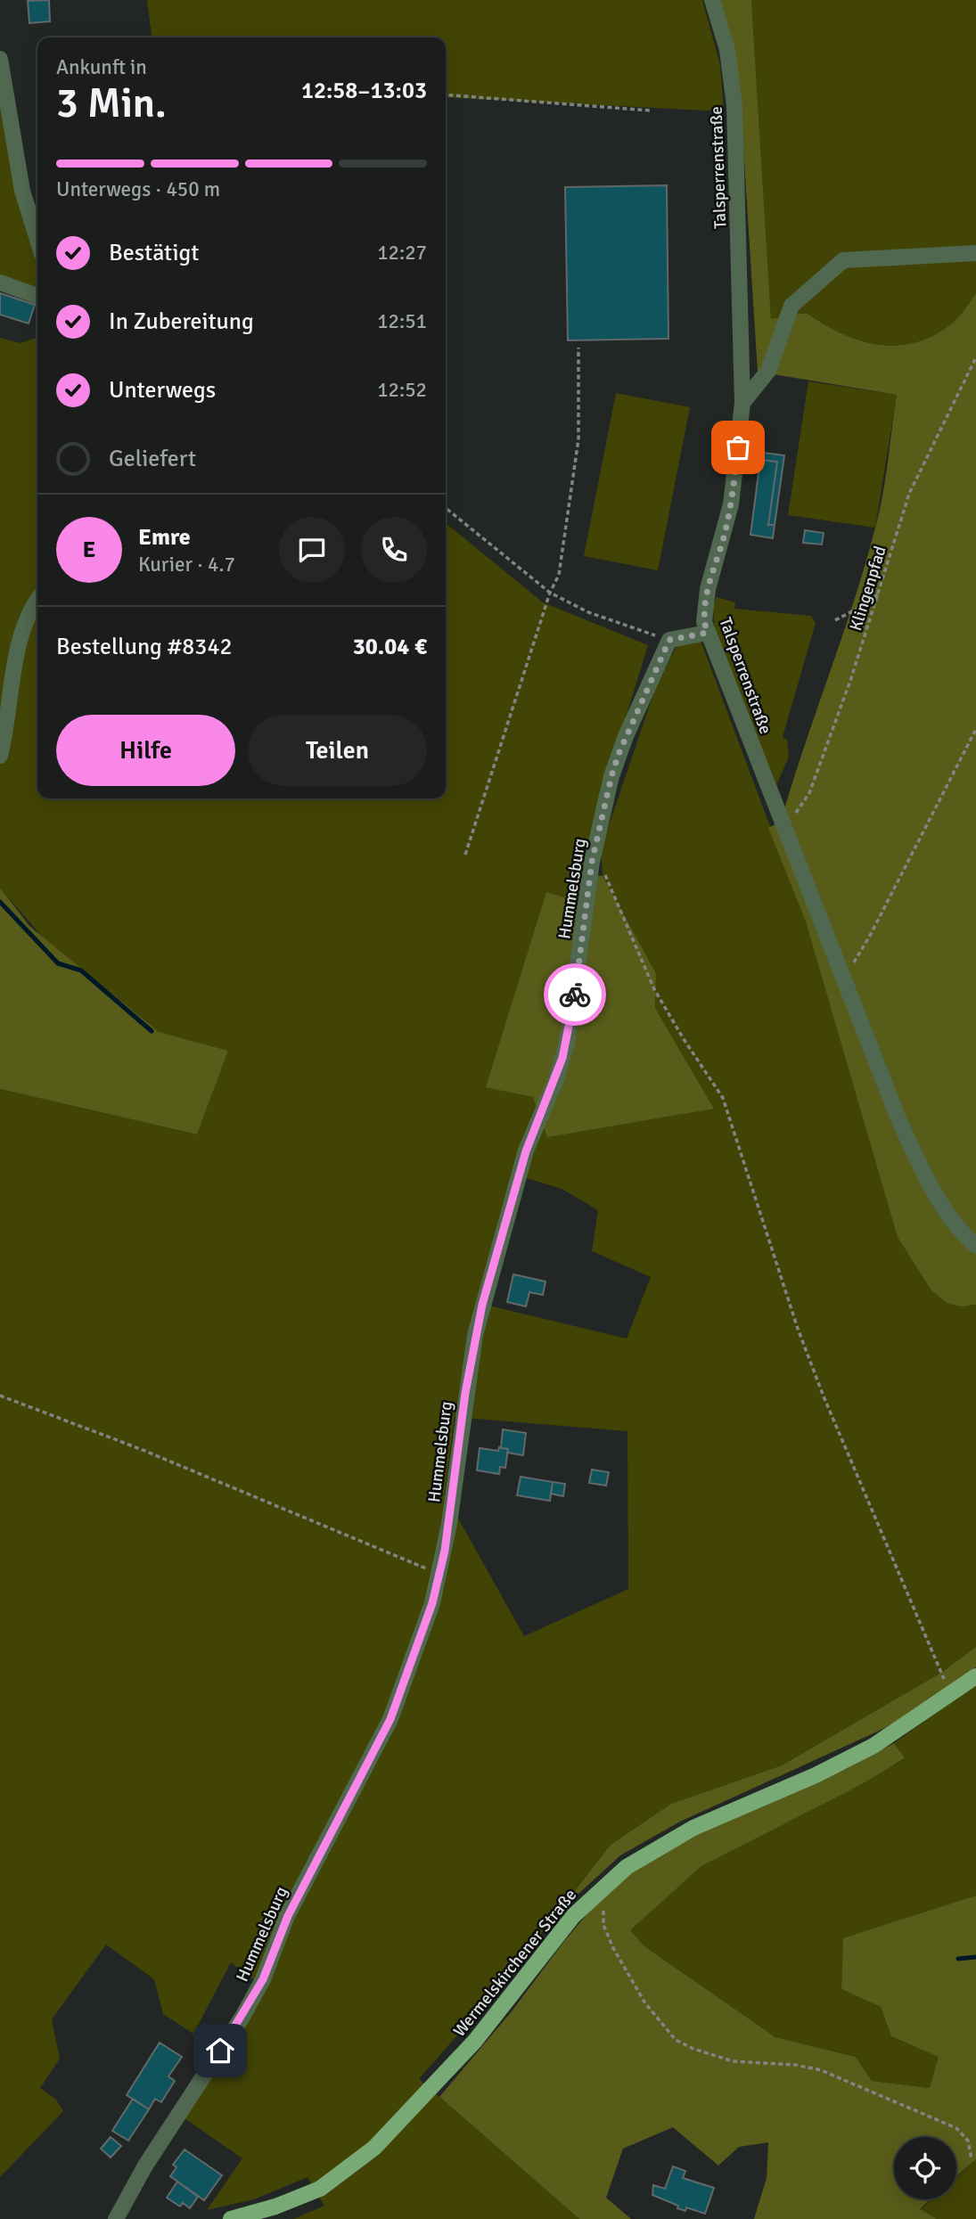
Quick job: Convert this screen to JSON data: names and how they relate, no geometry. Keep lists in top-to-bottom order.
{
  "streets": {
    "main road": ["Wermelskirchener Straße"],
    "street": ["Talsperrenstraße", "Hummelsburg"],
    "path": ["Klingenpfad"]
  },
  "crossings": [
    ["Talsperrenstraße", "Klingenpfad"]
  ],
  "page": {
    "heading": ["3 Min.", "Ankunft in", "12:58–13:03"],
    "panel": [
      "Emre",
      "Kurier · 4.7",
      "Bestellung #8342",
      "30.04 €"
    ],
    "bar": "Unterwegs · 450 m",
    "list": [
      ["Bestätigt", "12:27"],
      ["In Zubereitung", "12:51"],
      ["Unterwegs", "12:52"],
      "Geliefert"
    ],
    "round": "E",
    "buttons": ["Hilfe", "Teilen"]
  }
}
